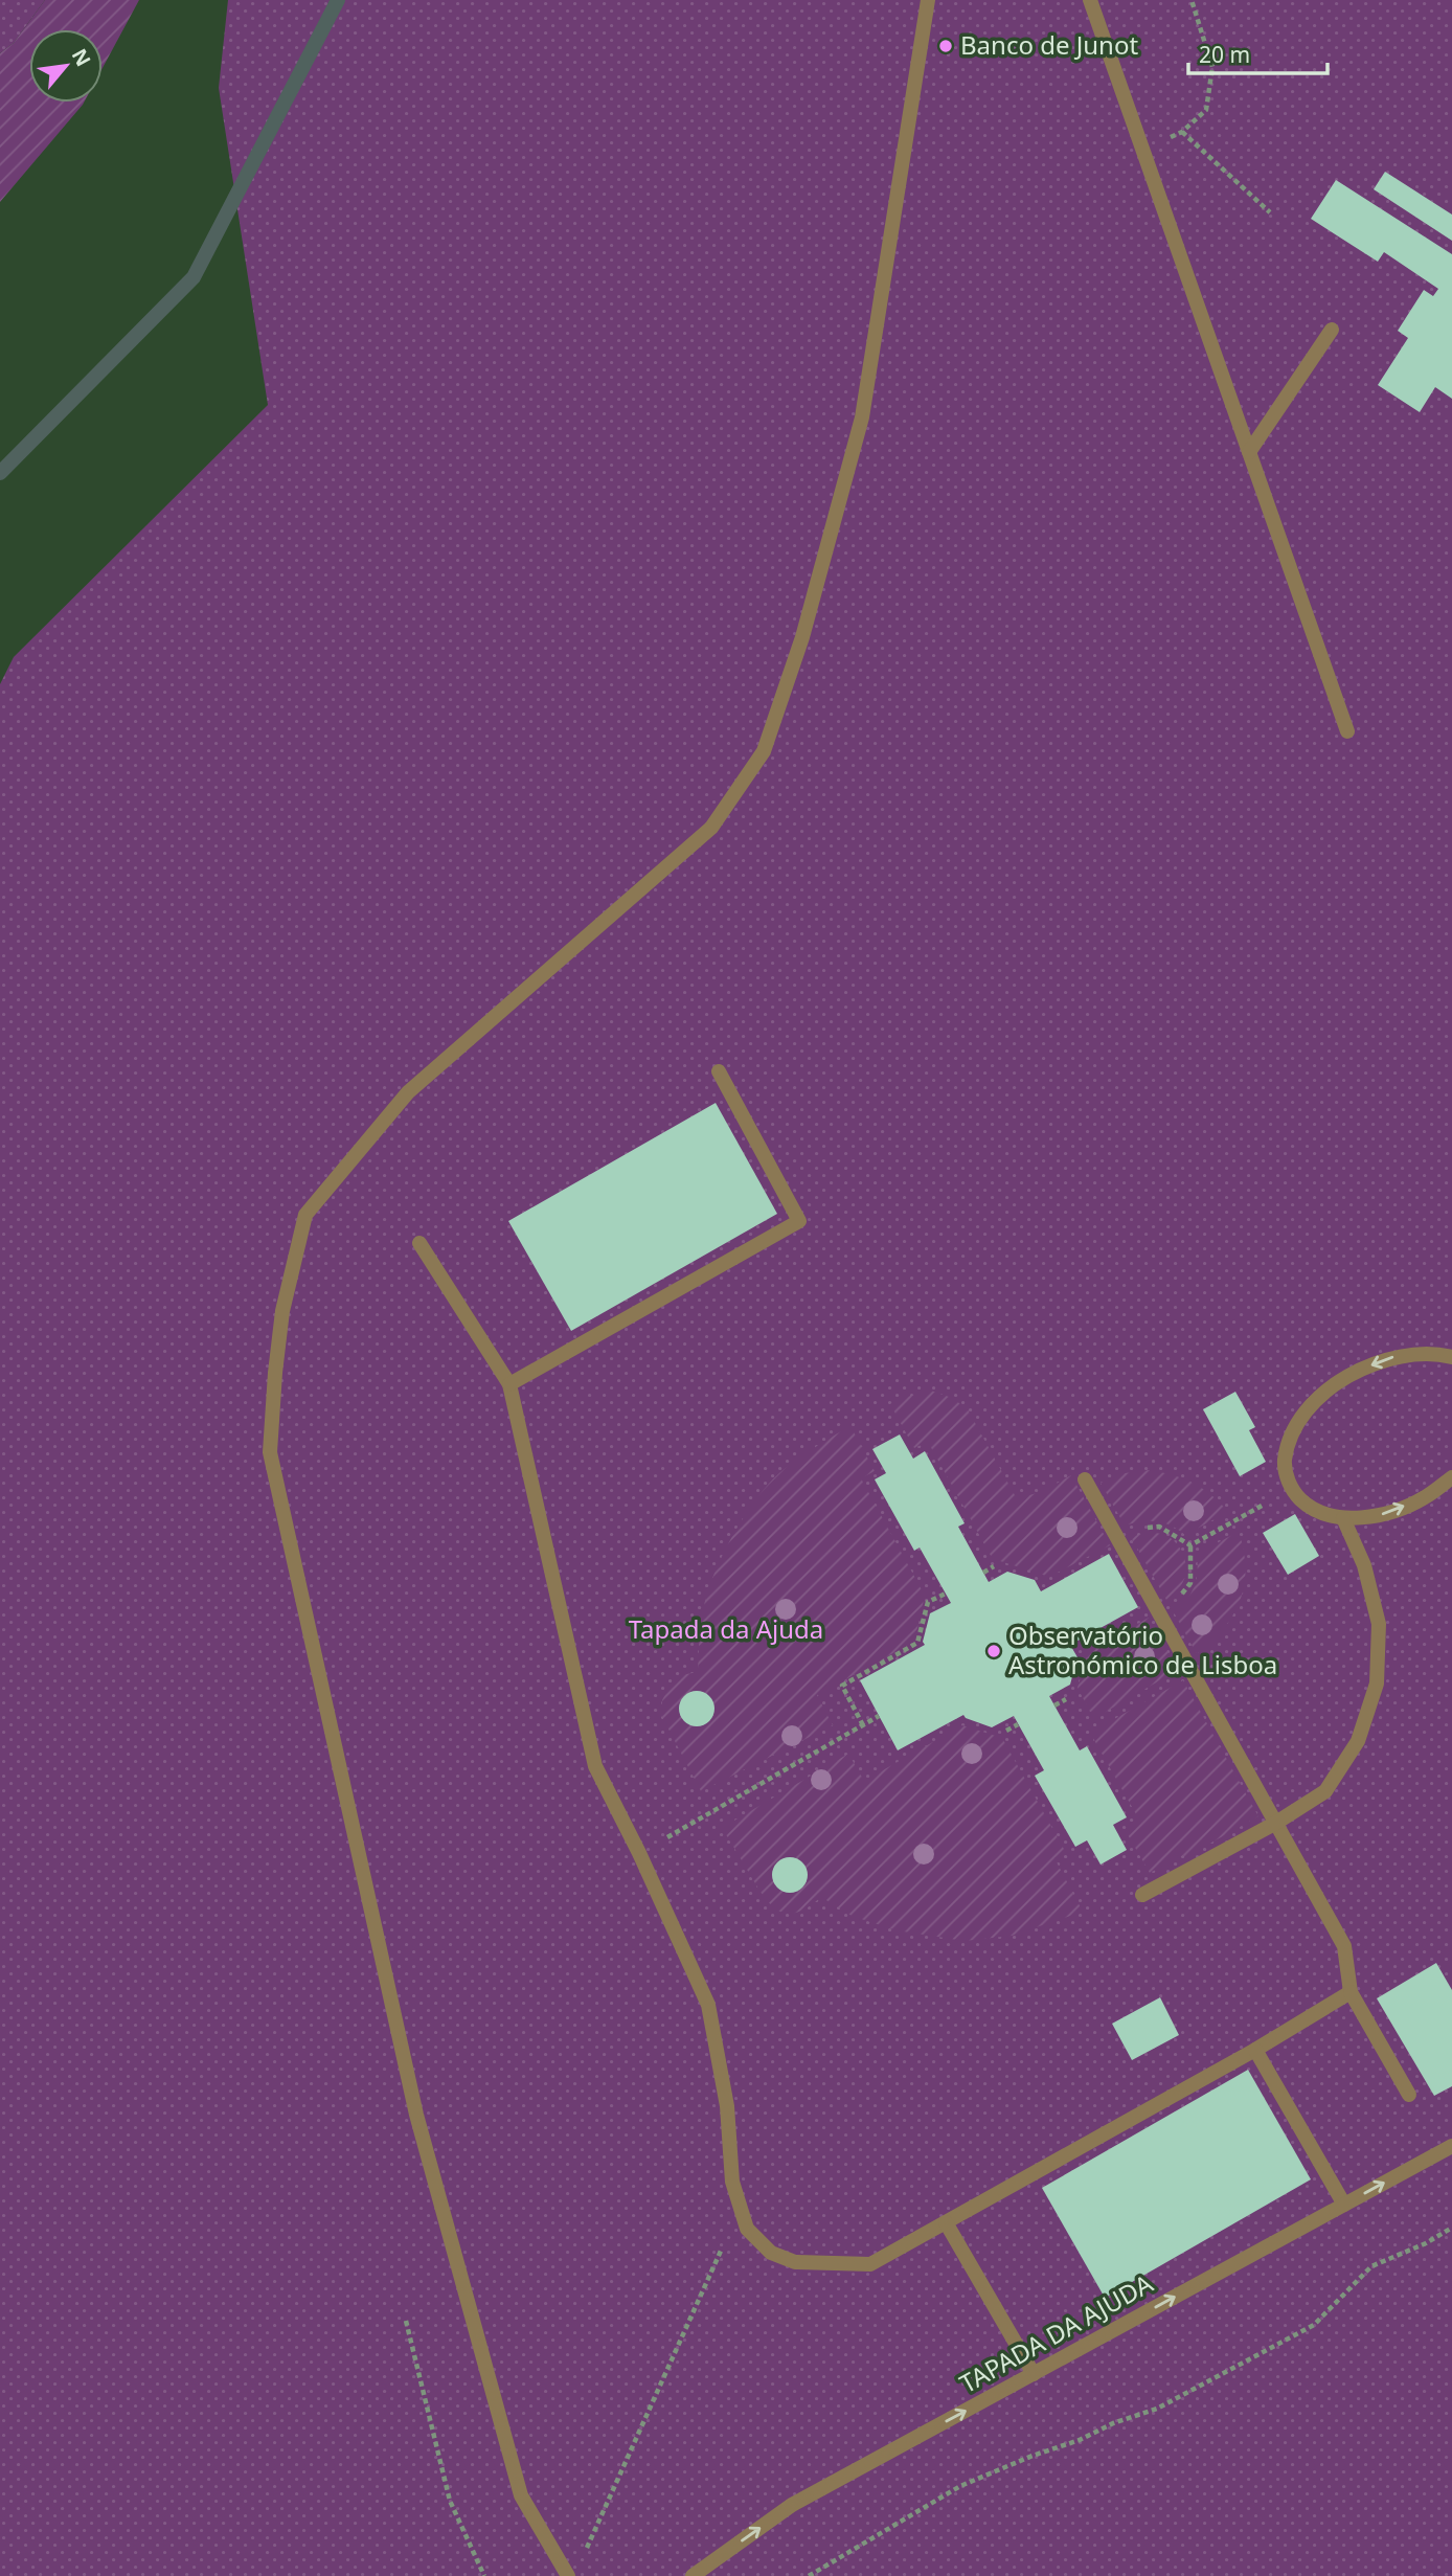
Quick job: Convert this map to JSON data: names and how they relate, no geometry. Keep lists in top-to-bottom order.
{
  "streets": {
    "street": ["TAPADA DA AJUDA"]
  },
  "one_way": ["TAPADA DA AJUDA"],
  "parks": ["Tapada da Ajuda"],
  "places": ["Banco de Junot", "Observatório Astronómico de Lisboa"],
  "scale_bar": "20 m",
  "north": "top right"
}
